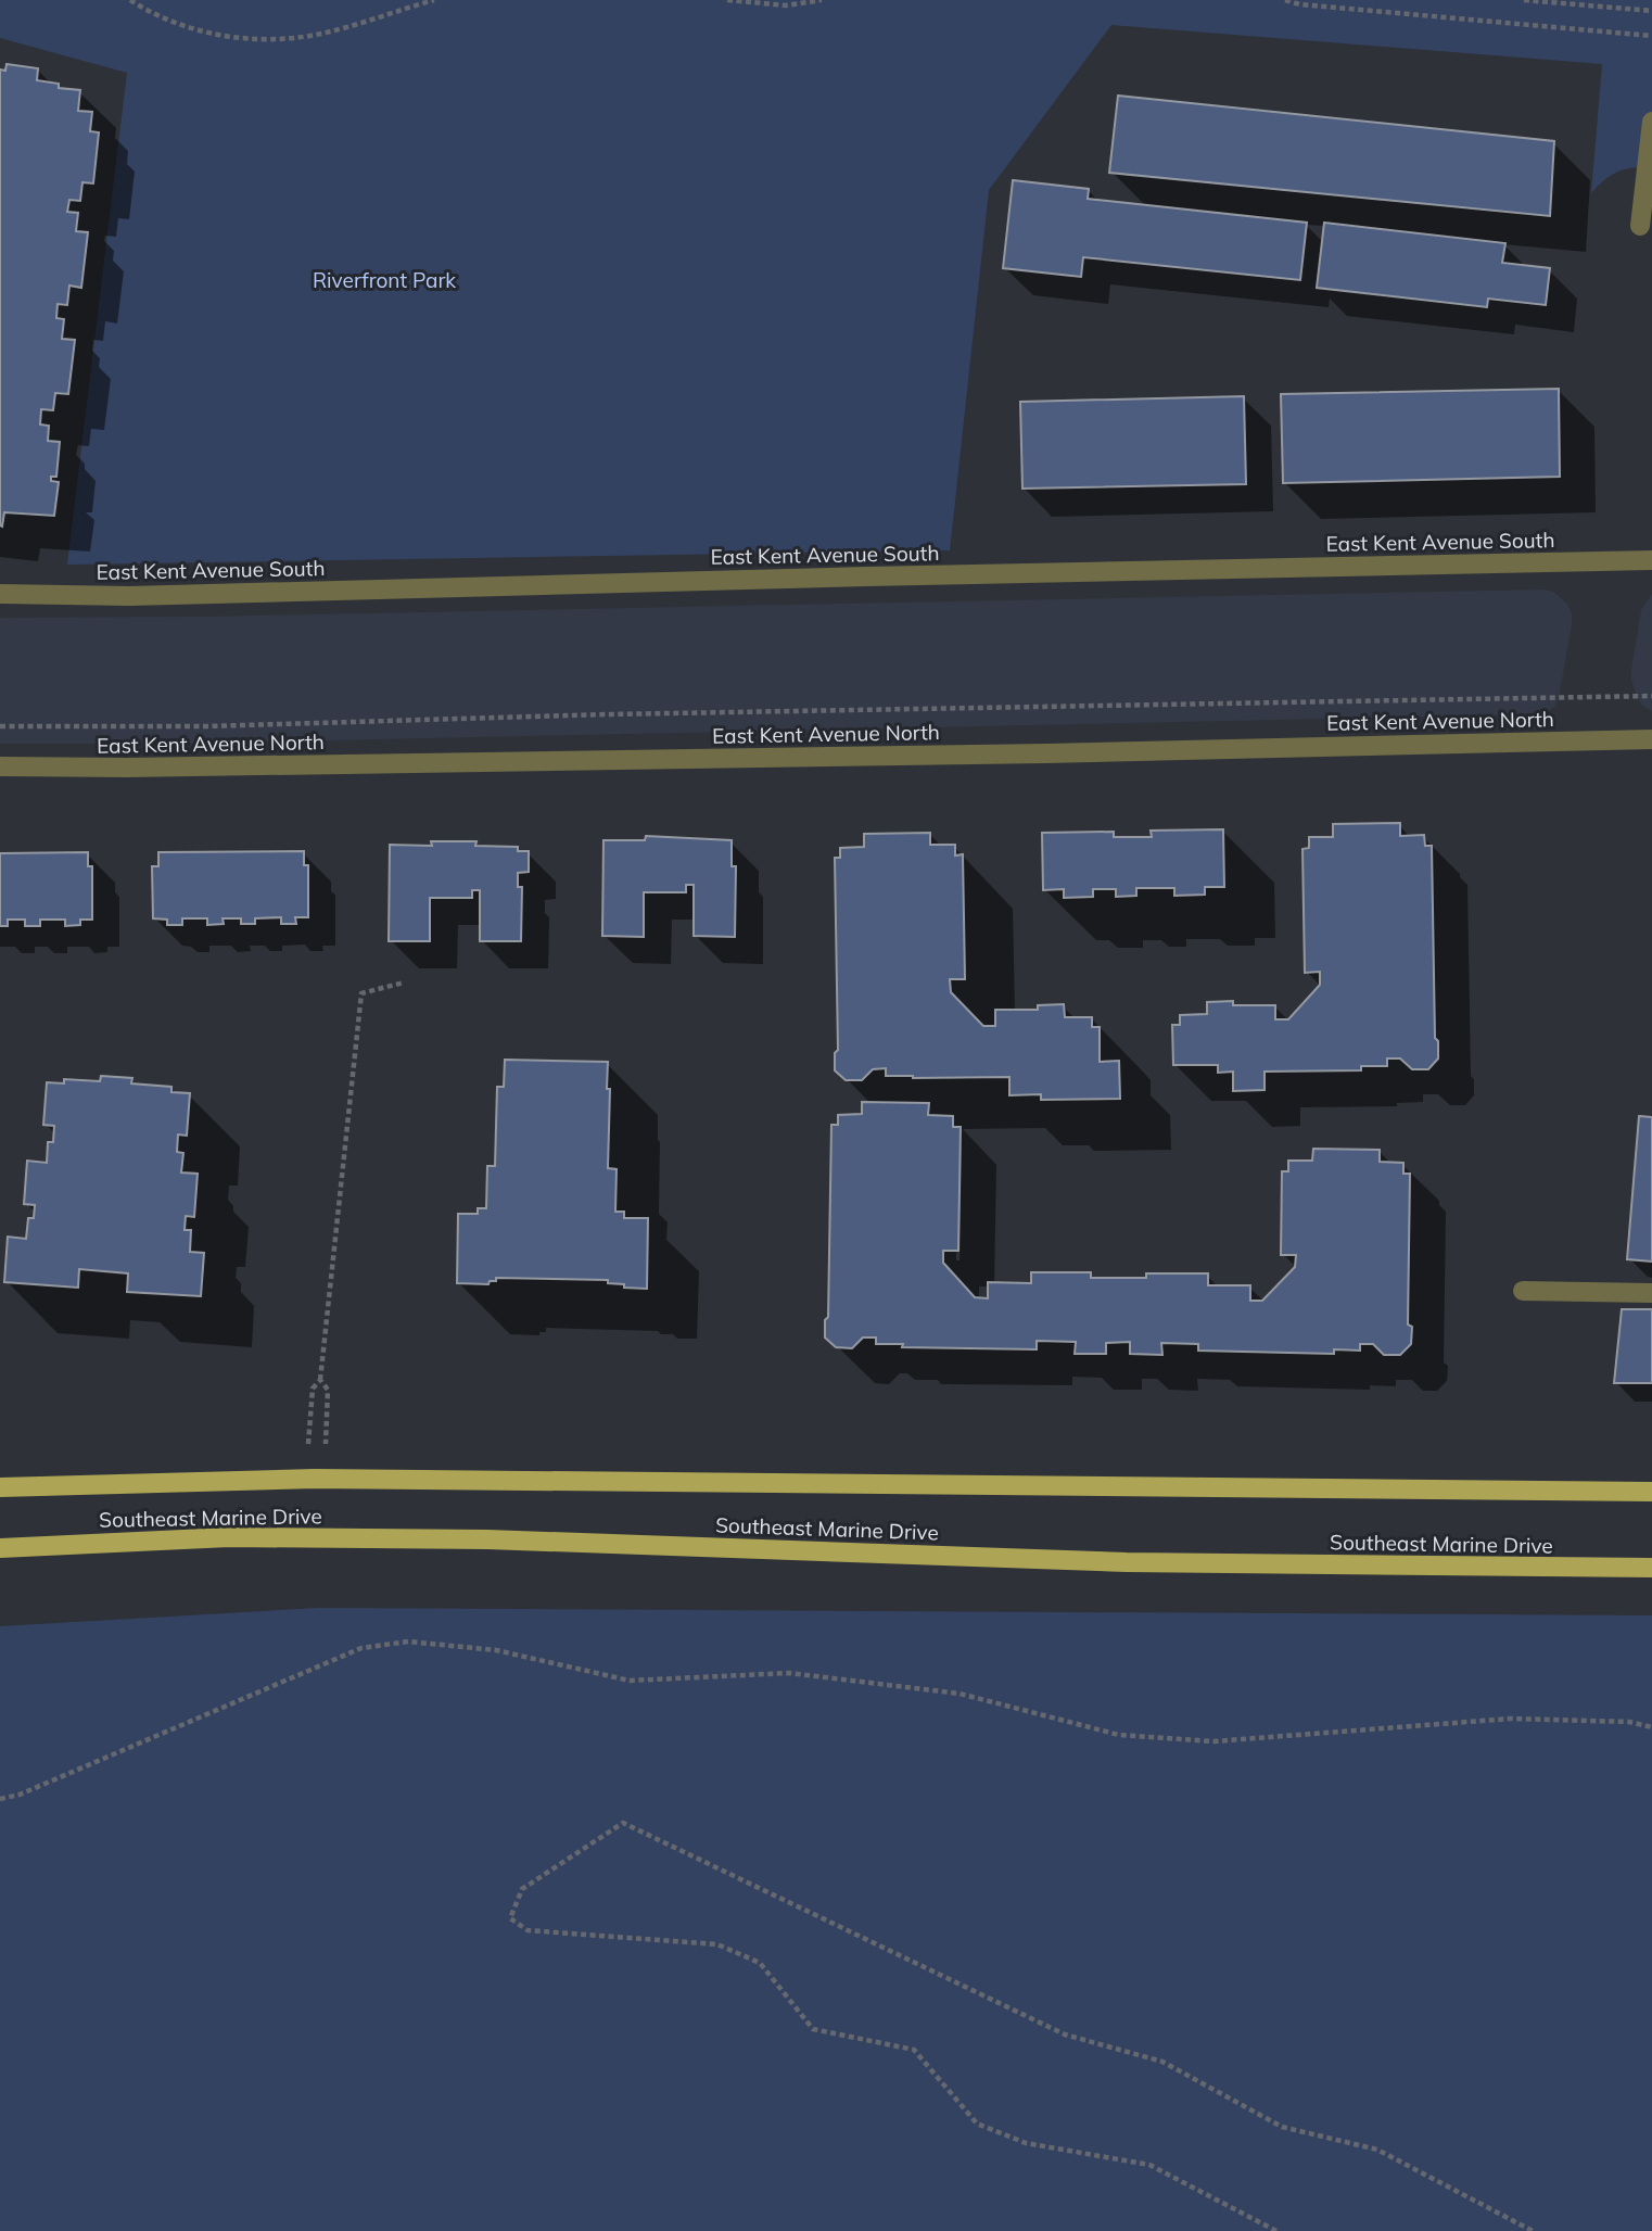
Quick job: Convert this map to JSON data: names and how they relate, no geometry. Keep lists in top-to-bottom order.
{
  "streets": {
    "main road": ["Southeast Marine Drive"],
    "street": ["East Kent Avenue South", "East Kent Avenue North"]
  },
  "parks": ["Riverfront Park"]
}
